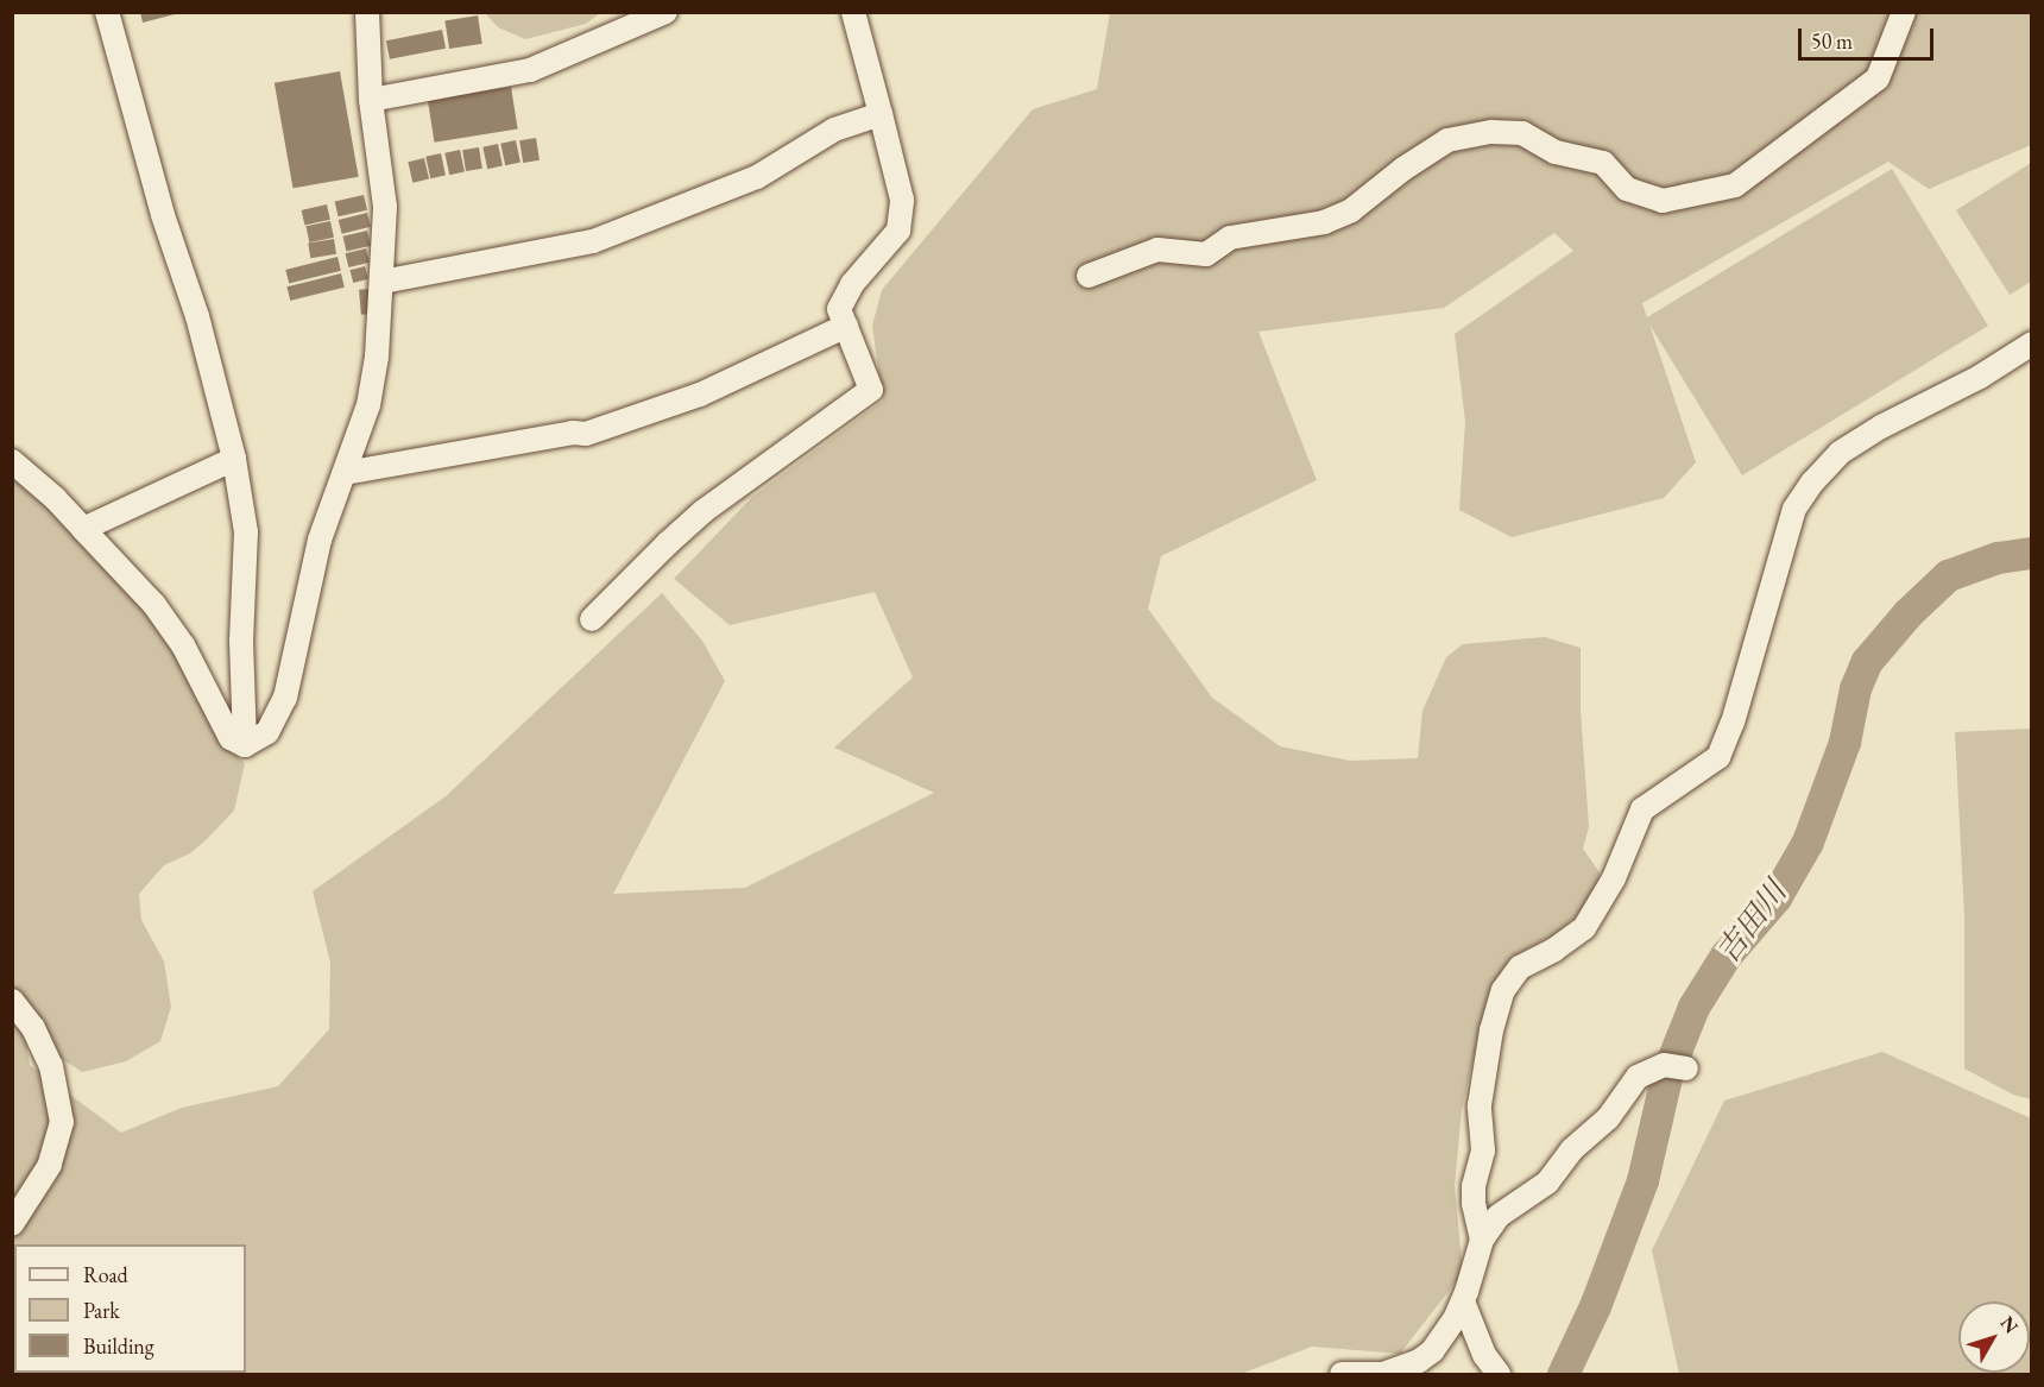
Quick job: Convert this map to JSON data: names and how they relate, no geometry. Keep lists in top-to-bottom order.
{
  "water": ["吉田川"],
  "legend": ["Road", "Park", "Building"],
  "scale_bar": "50 m",
  "north": "top right"
}
